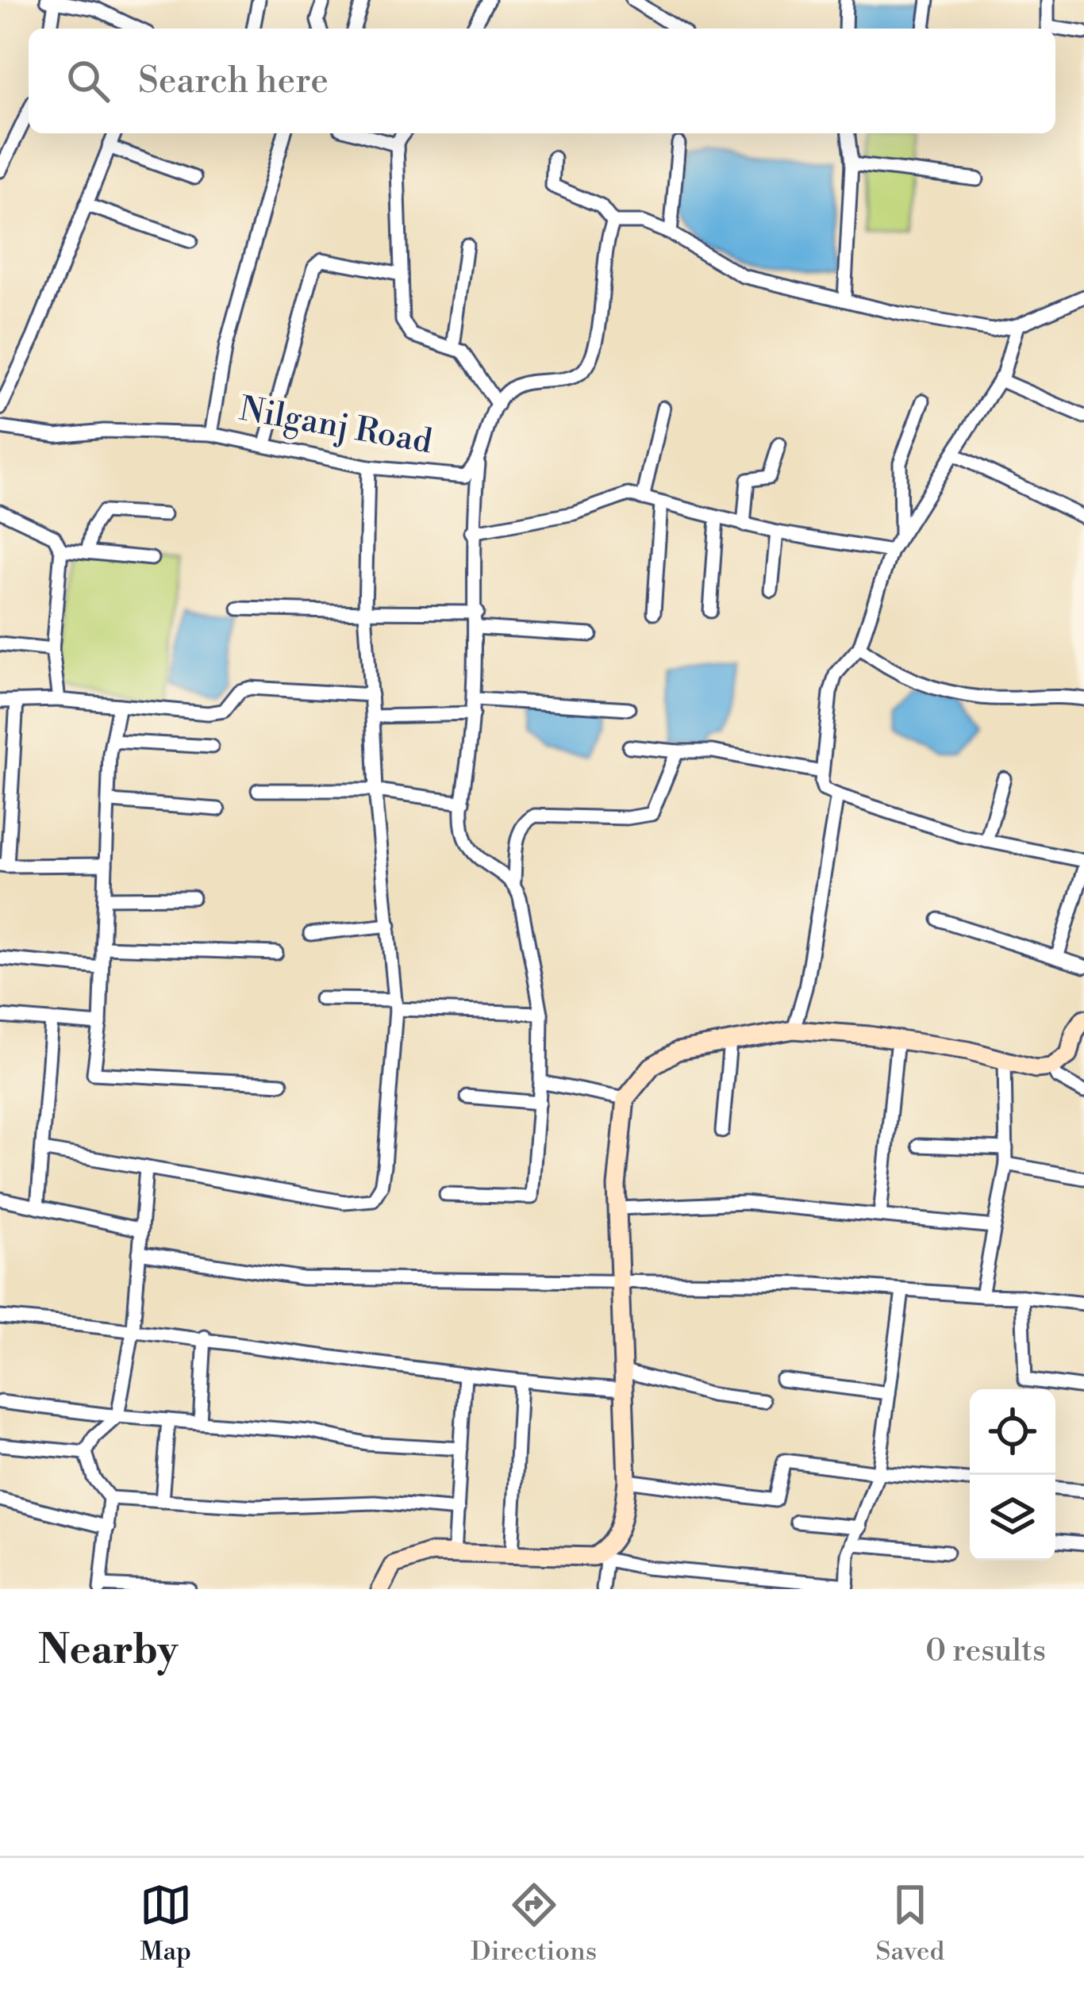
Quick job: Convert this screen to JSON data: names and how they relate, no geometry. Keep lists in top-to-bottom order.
{
  "streets": {
    "street": ["Nilganj Road"]
  },
  "page": {
    "search": "Search here",
    "heading": ["Nearby", "0 results"],
    "nav": ["Map", "Directions", "Saved"]
  }
}
